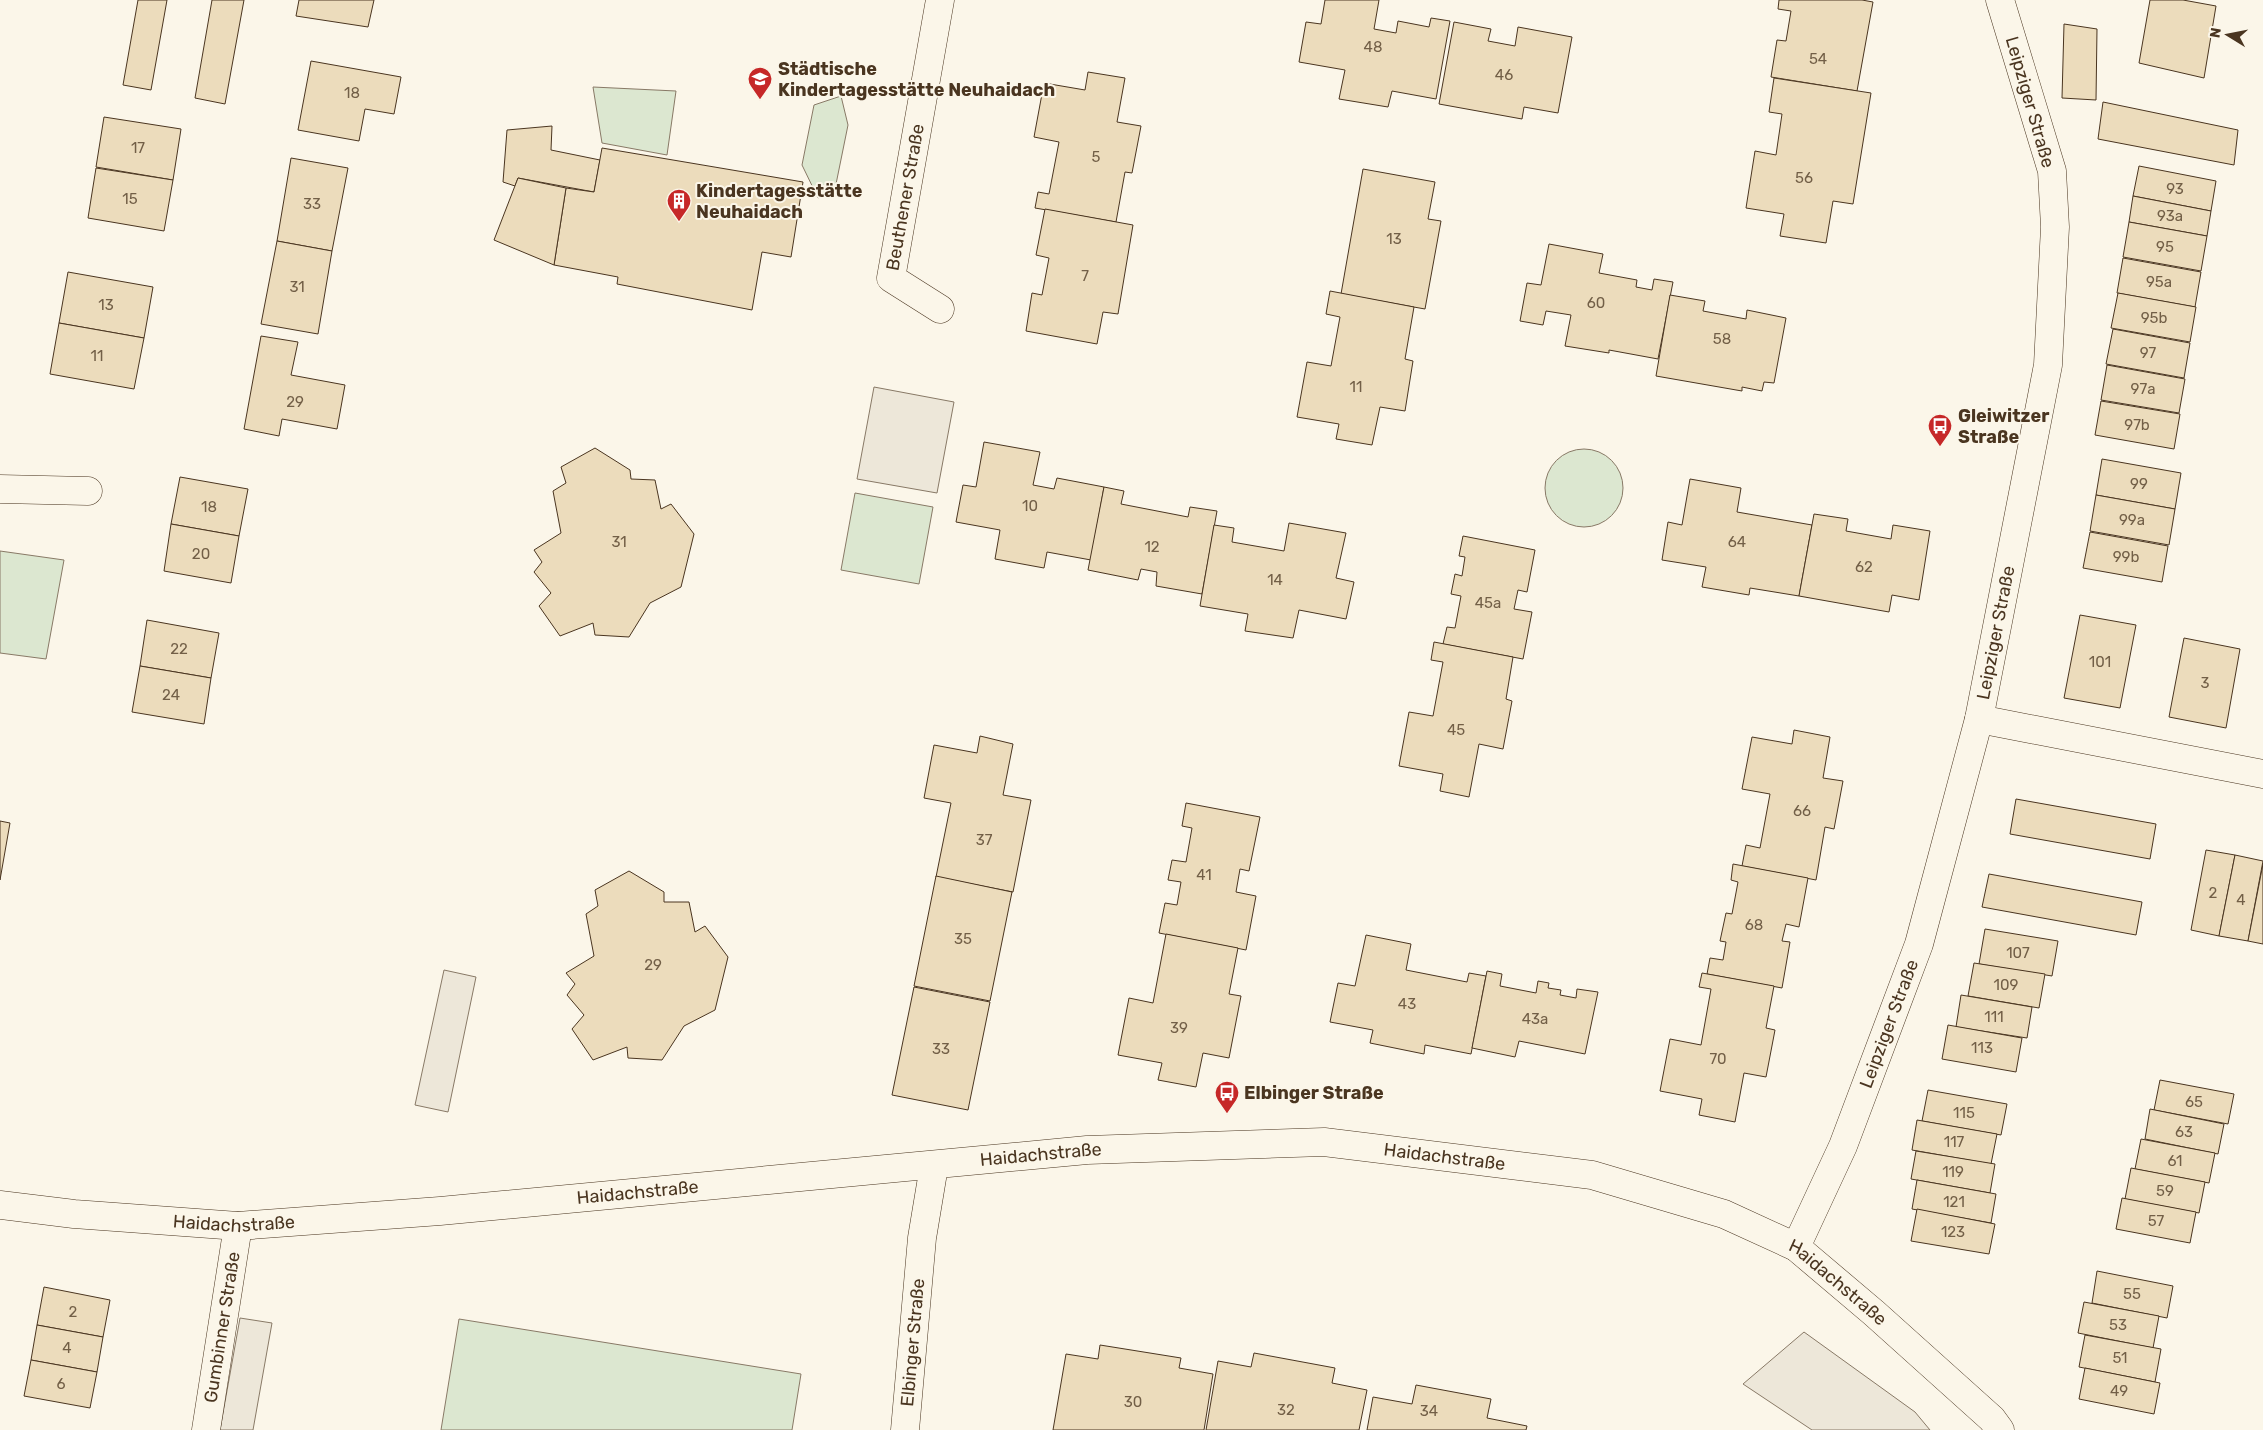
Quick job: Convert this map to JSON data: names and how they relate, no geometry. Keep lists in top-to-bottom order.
{
  "streets": {
    "street": [
      "Leipziger Straße",
      "Beuthener Straße",
      "Haidachstraße",
      "Gumbinner Straße",
      "Elbinger Straße"
    ]
  },
  "crossings": [
    ["Leipziger Straße", "Haidachstraße"],
    ["Haidachstraße", "Gumbinner Straße"],
    ["Haidachstraße", "Elbinger Straße"]
  ],
  "places": {
    "school or university": ["Städtische Kindertagesstätte Neuhaidach"],
    "building": ["Kindertagesstätte Neuhaidach"],
    "bus stop": ["Gleiwitzer Straße", "Elbinger Straße"]
  },
  "house_numbers": [
    "48",
    "54",
    "46",
    "18",
    "17",
    "5",
    "56",
    "93",
    "15",
    "33",
    "93a",
    "13",
    "95",
    "7",
    "95a",
    "31",
    "60",
    "13",
    "95b",
    "58",
    "97",
    "11",
    "11",
    "97a",
    "29",
    "97b",
    "99",
    "10",
    "18",
    "99a",
    "31",
    "64",
    "12",
    "20",
    "99b",
    "62",
    "14",
    "45a",
    "22",
    "101",
    "3",
    "24",
    "45",
    "66",
    "37",
    "41",
    "2",
    "4",
    "68",
    "35",
    "107",
    "29",
    "109",
    "43",
    "111",
    "43a",
    "39",
    "113",
    "33",
    "70",
    "65",
    "115",
    "63",
    "117",
    "61",
    "119",
    "59",
    "121",
    "57",
    "123",
    "55",
    "2",
    "53",
    "4",
    "51",
    "6",
    "49",
    "30",
    "32",
    "34"
  ],
  "north": "left"
}
